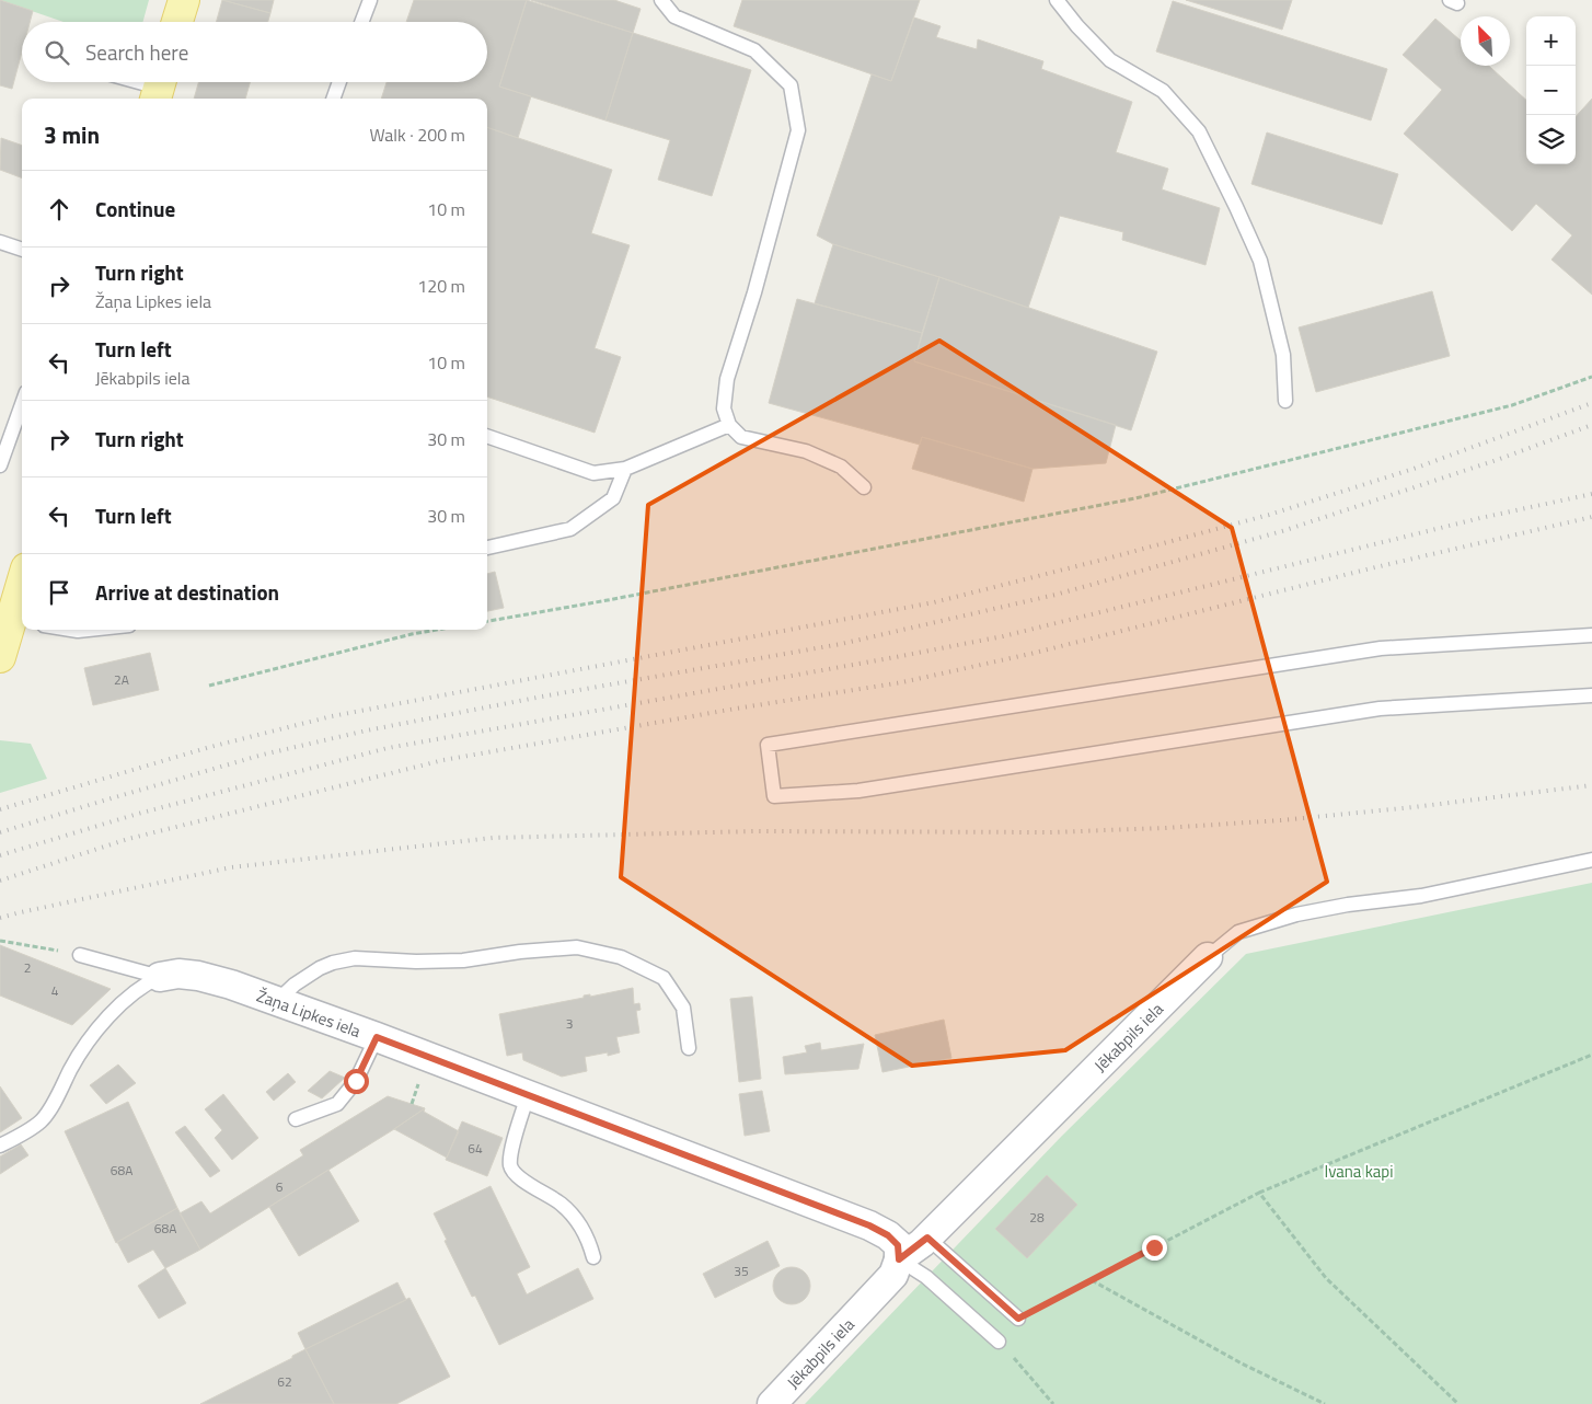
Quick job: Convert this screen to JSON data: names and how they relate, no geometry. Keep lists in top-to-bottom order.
{
  "streets": {
    "street": ["Žaņa Lipkes iela", "Jēkabpils iela"]
  },
  "crossings": [
    ["Žaņa Lipkes iela", "Jēkabpils iela"]
  ],
  "parks": ["Ivana kapi"],
  "house_numbers": [
    "2A",
    "2",
    "4",
    "3",
    "64",
    "68A",
    "6",
    "28",
    "68A",
    "35",
    "62"
  ],
  "north": "top left",
  "page": {
    "map_buttons": ["+", "−"],
    "search": "Search here",
    "heading": ["3 min", "Walk · 200 m"],
    "list": [
      ["Continue", "10 m"],
      ["Turn right", "Žaņa Lipkes iela", "120 m"],
      ["Turn left", "Jēkabpils iela", "10 m"],
      ["Turn right", "30 m"],
      ["Turn left", "30 m"],
      "Arrive at destination"
    ]
  }
}
